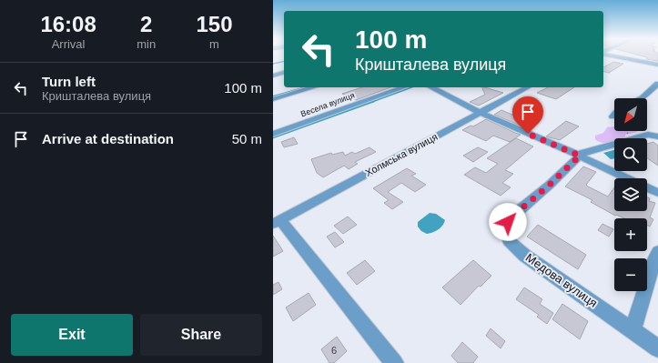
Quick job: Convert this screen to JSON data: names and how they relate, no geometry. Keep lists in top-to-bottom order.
{
  "streets": {
    "street": ["Весела вулиця", "Холмська вулиця", "Медова вулиця"]
  },
  "house_numbers": ["6"],
  "north": "bottom left",
  "page": {
    "eta": [
      "16:08",
      "Arrival",
      "2",
      "min",
      "150",
      "m"
    ],
    "turn": ["100 m", "Кришталева вулиця"],
    "list": [
      {
        "name": "Turn left",
        "note": "Кришталева вулиця",
        "value": "100 m"
      },
      {
        "name": "Arrive at destination",
        "value": "50 m"
      }
    ],
    "map_buttons": ["+", "−"],
    "buttons": ["Exit", "Share"]
  }
}
